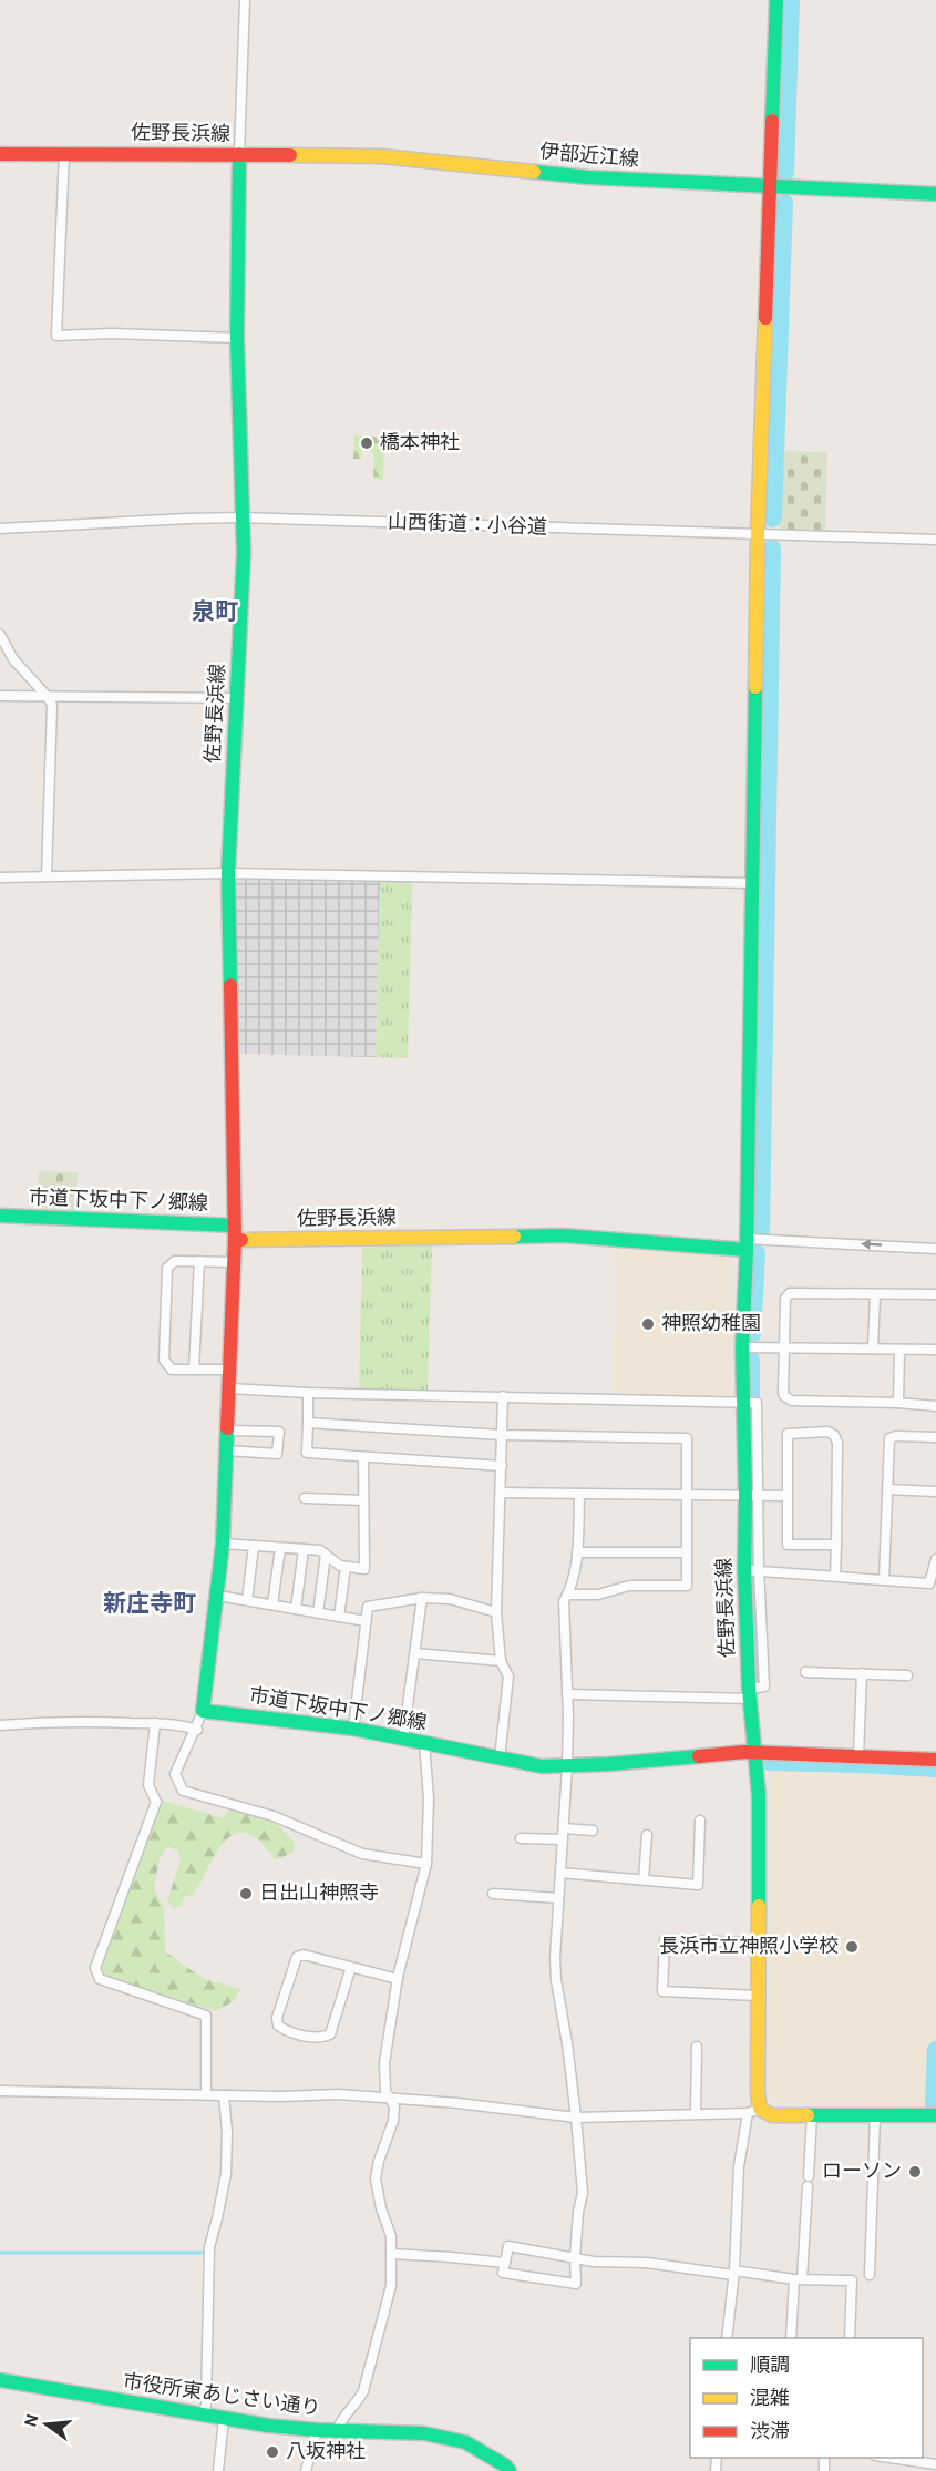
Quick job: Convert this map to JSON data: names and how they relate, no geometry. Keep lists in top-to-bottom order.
{
  "streets": {
    "main road": [
      "佐野長浜線",
      "伊部近江線",
      "市道下坂中下ノ郷線",
      "市役所東あじさい通り"
    ],
    "street": ["山西街道：小谷道"]
  },
  "crossings": [
    ["佐野長浜線", "伊部近江線"],
    ["佐野長浜線", "山西街道：小谷道"],
    ["佐野長浜線", "市道下坂中下ノ郷線"]
  ],
  "districts": ["泉町", "新庄寺町"],
  "places": [
    "橋本神社",
    "神照幼稚園",
    "日出山神照寺",
    "長浜市立神照小学校",
    "ローソン",
    "八坂神社"
  ],
  "legend": ["順調", "混雑", "渋滞"],
  "north": "left"
}
